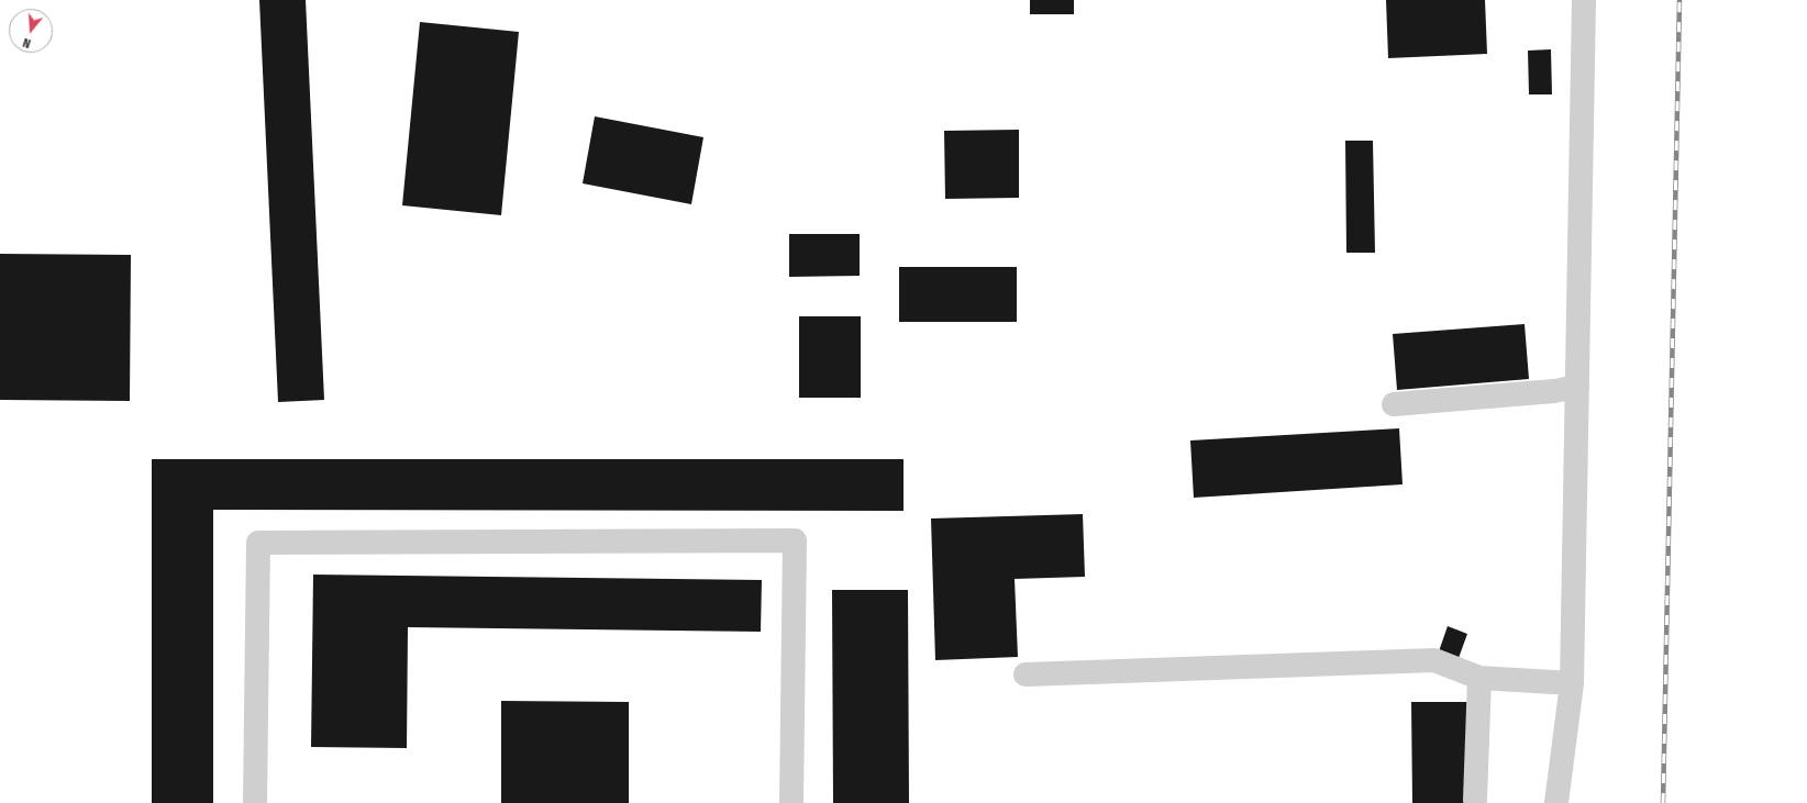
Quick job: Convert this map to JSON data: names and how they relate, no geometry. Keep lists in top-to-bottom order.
{
  "north": "bottom"
}
